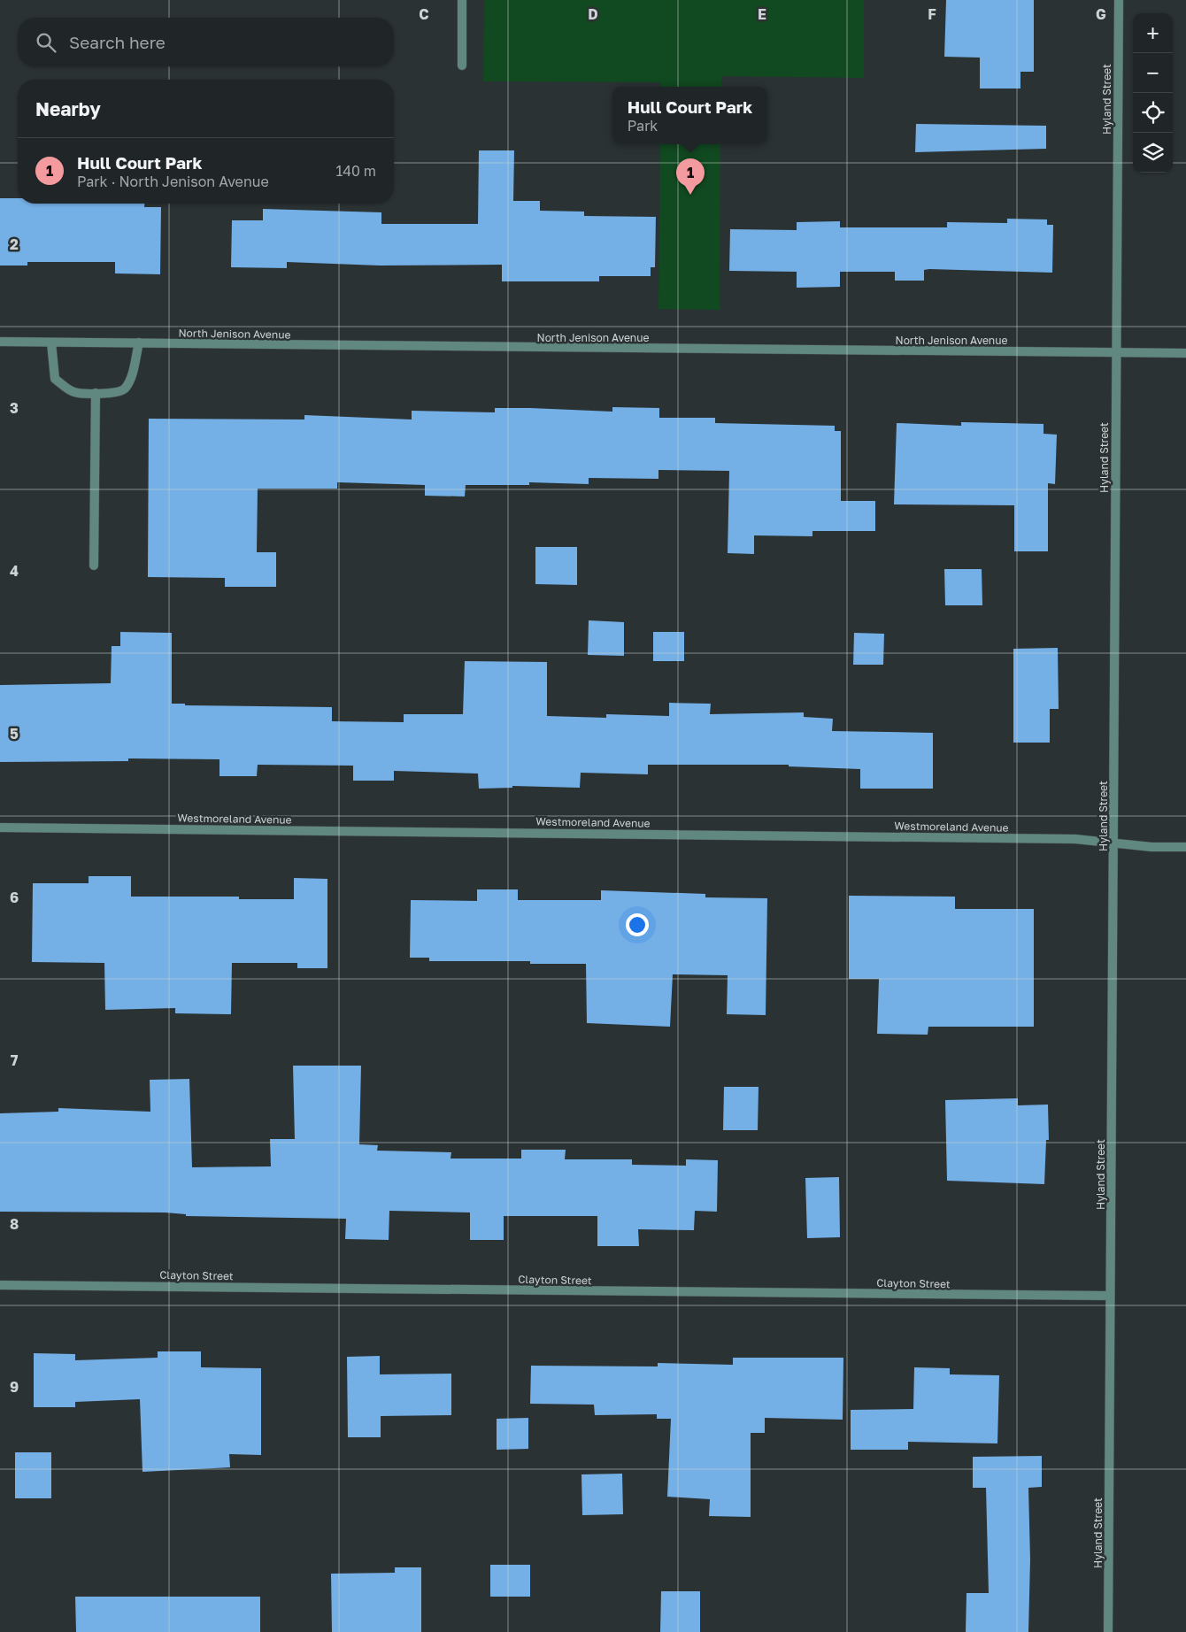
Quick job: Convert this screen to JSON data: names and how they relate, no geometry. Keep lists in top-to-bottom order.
{
  "streets": {
    "street": [
      "Hyland Street",
      "North Jenison Avenue",
      "Westmoreland Avenue",
      "Clayton Street"
    ]
  },
  "crossings": [
    ["Hyland Street", "North Jenison Avenue"],
    ["Hyland Street", "Westmoreland Avenue"],
    ["Hyland Street", "Clayton Street"]
  ],
  "page": {
    "map_buttons": ["+", "−"],
    "search": "Search here",
    "heading": "Nearby",
    "popup": ["Hull Court Park", "Park"],
    "list": [
      {
        "mark": "1",
        "name": "Hull Court Park",
        "note": "Park · North Jenison Avenue",
        "value": "140 m"
      }
    ],
    "pins": "1"
  },
  "grid": {
    "columns": [
      "C",
      "D",
      "E",
      "F",
      "G"
    ],
    "rows": [
      "2",
      "3",
      "4",
      "5",
      "6",
      "7",
      "8",
      "9"
    ]
  }
}
